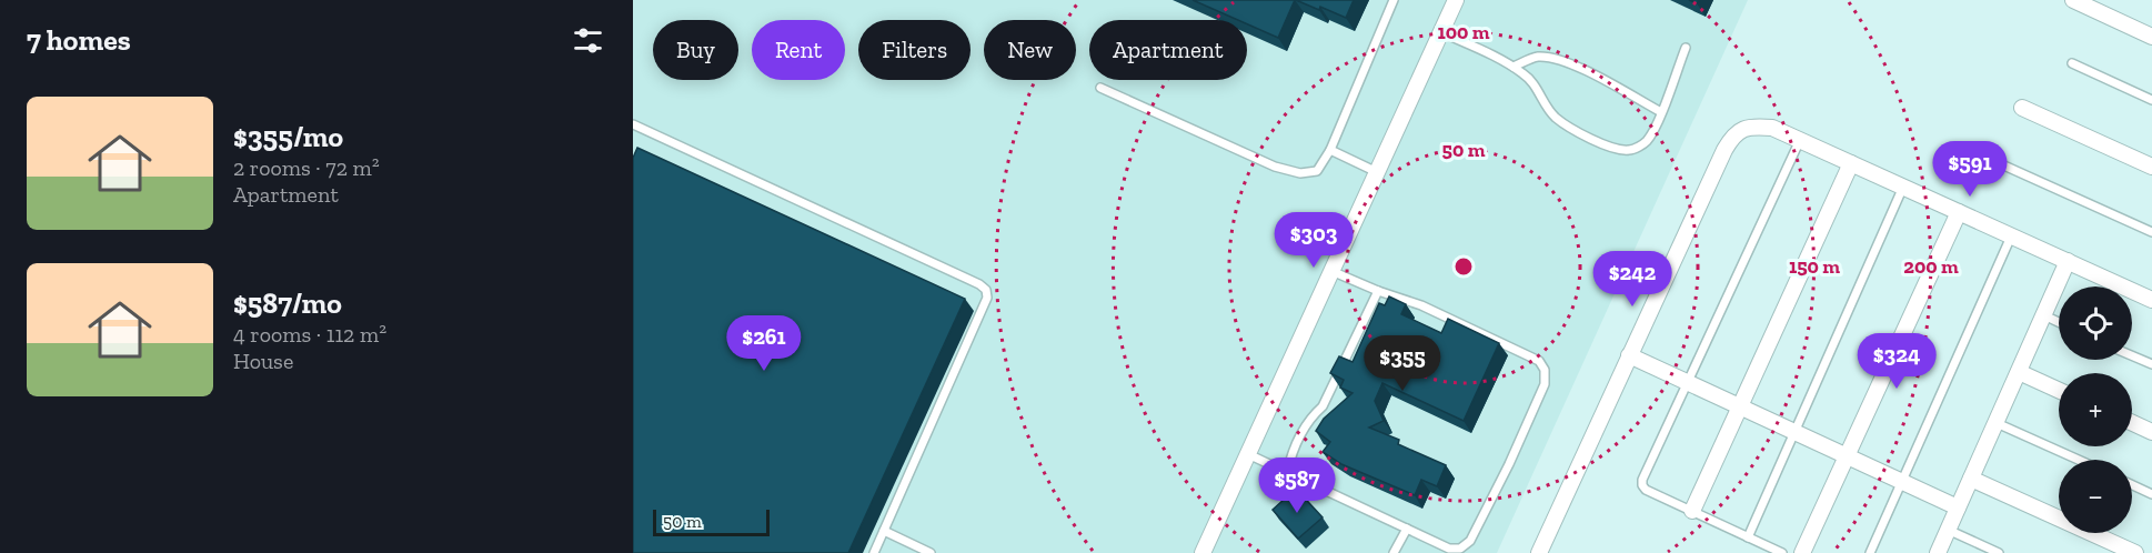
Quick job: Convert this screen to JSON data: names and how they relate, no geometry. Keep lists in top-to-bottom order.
{
  "scale_bar": "50 m",
  "page": {
    "heading": "7 homes",
    "chip": [
      "Buy",
      "Rent",
      "Filters",
      "New",
      "Apartment"
    ],
    "list": [
      {
        "name": "$355/mo",
        "note": "2 rooms · 72 m² · Apartment"
      },
      {
        "name": "$587/mo",
        "note": "4 rooms · 112 m² · House"
      }
    ],
    "price": [
      "$591",
      "$303",
      "$242",
      "$261",
      "$324",
      "$355",
      "$587"
    ],
    "map_buttons": ["+", "−"],
    "scale": "50 m"
  },
  "rings": [
    "100 m",
    "50 m",
    "150 m",
    "200 m"
  ]
}
